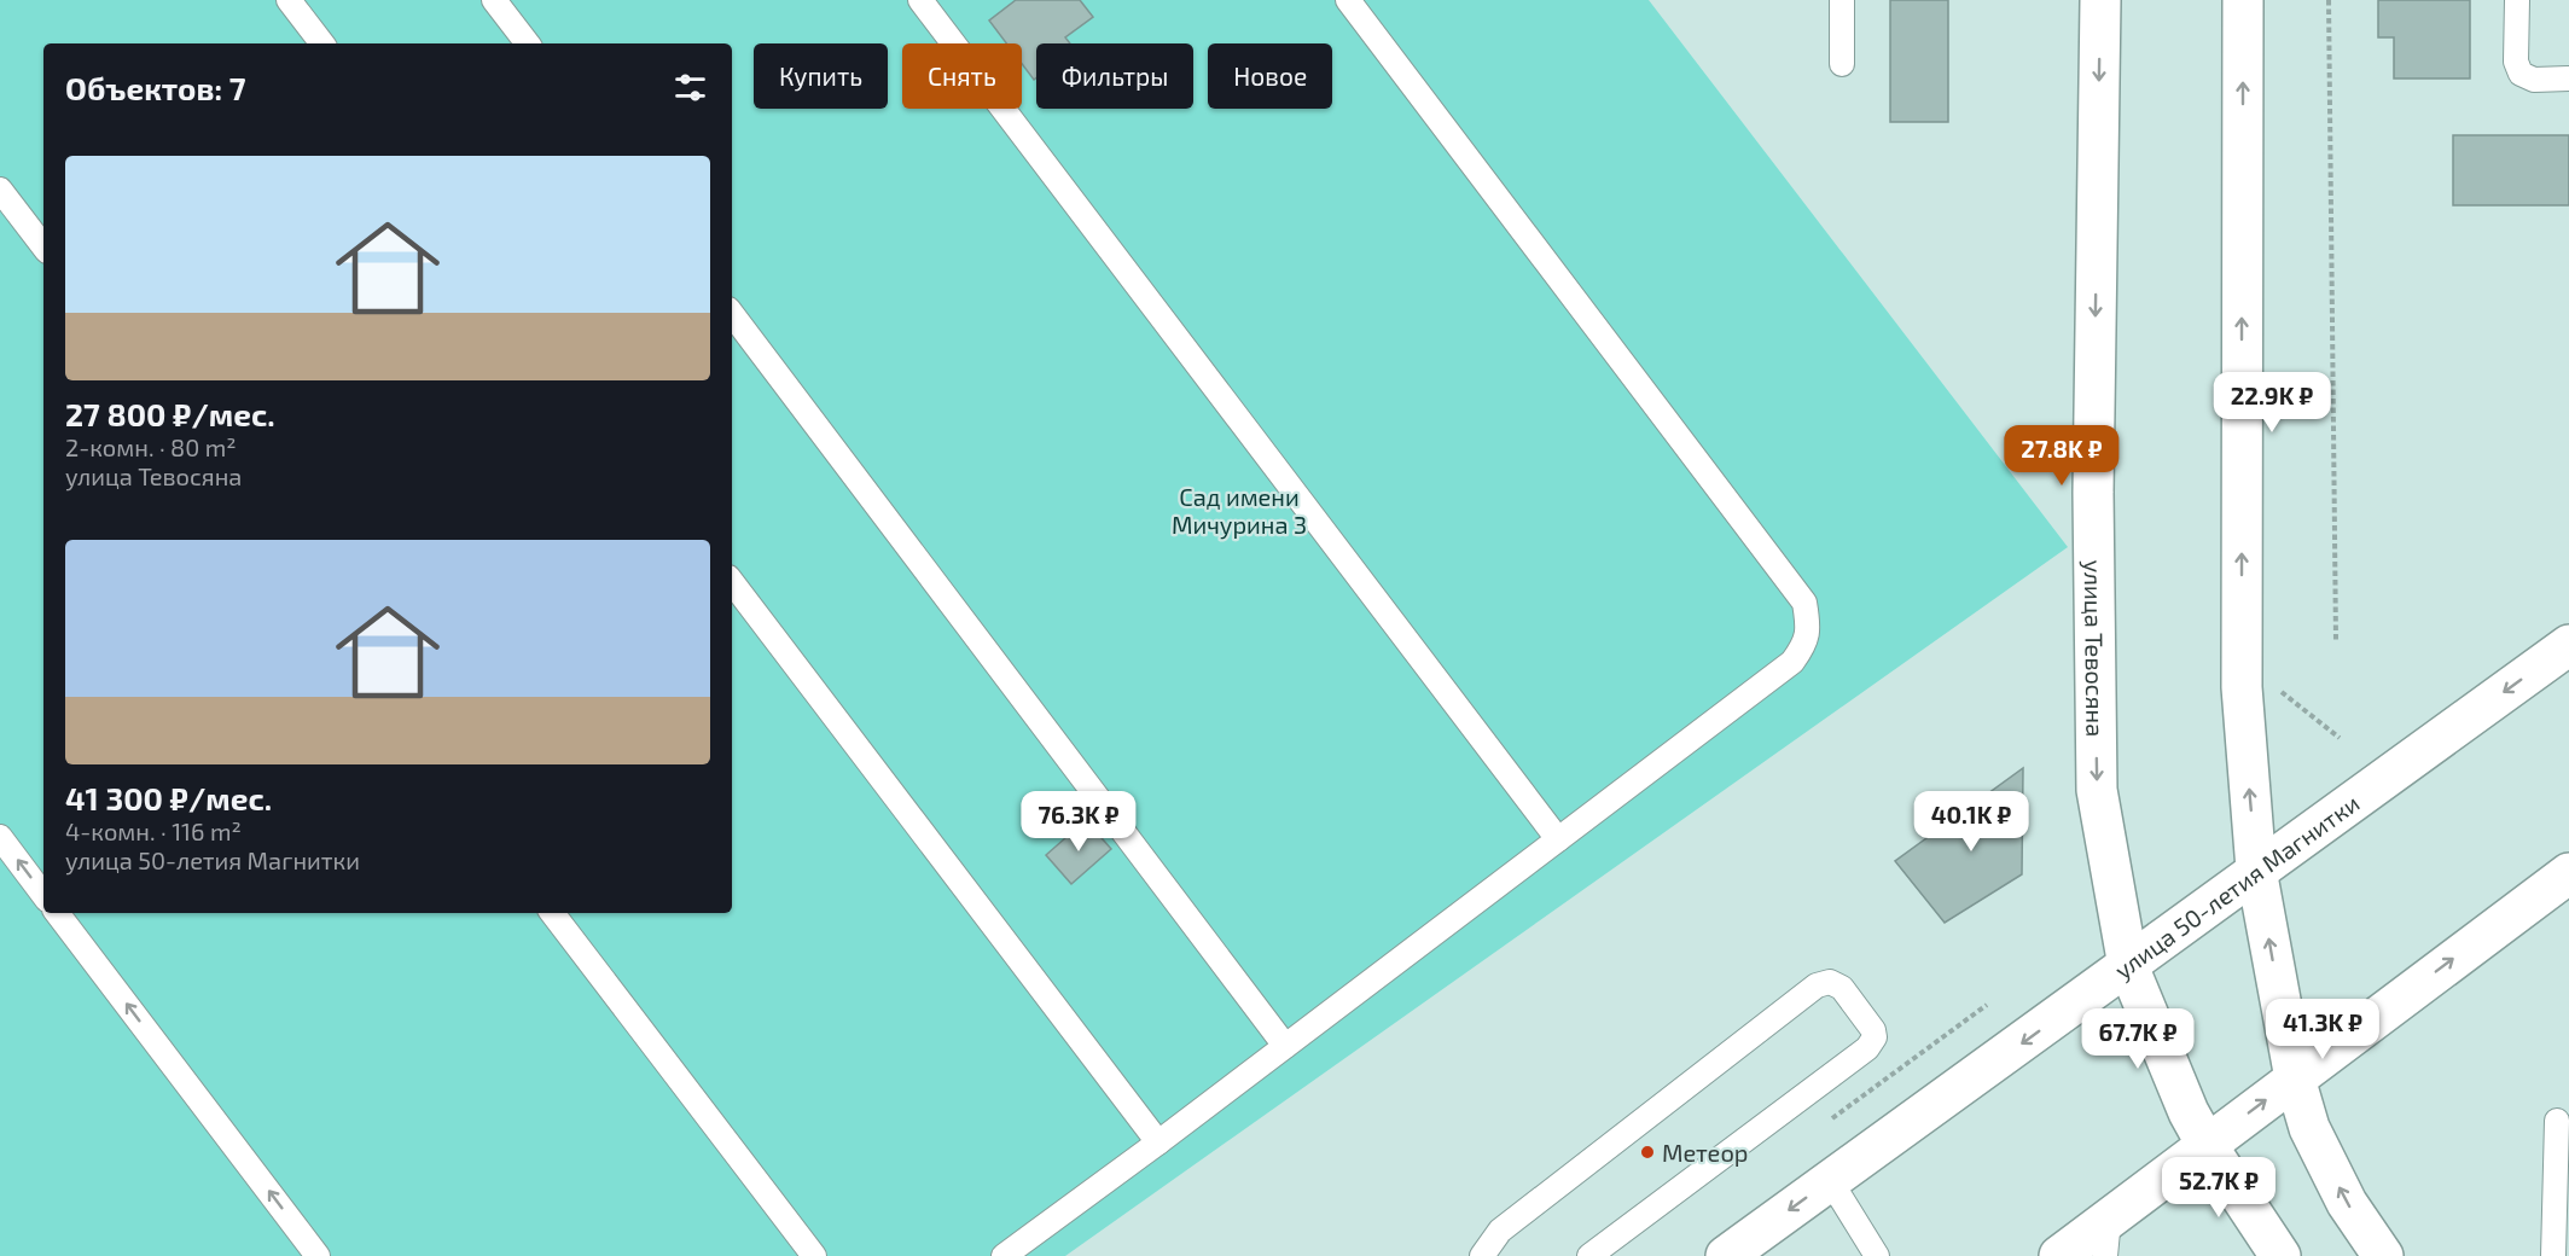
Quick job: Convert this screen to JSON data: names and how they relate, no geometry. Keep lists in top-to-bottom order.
{
  "streets": {
    "main road": ["улица Тевосяна", "улица 50-летия Магнитки"]
  },
  "crossings": [
    ["улица Тевосяна", "улица 50-летия Магнитки"]
  ],
  "parks": ["Сад имени Мичурина 3"],
  "places": ["Метеор"],
  "page": {
    "chip": [
      "Купить",
      "Снять",
      "Фильтры",
      "Новое"
    ],
    "heading": "Объектов: 7",
    "list": [
      {
        "name": "27 800 ₽/мес.",
        "note": "2-комн. · 80 m² · улица Тевосяна"
      },
      {
        "name": "41 300 ₽/мес.",
        "note": "4-комн. · 116 m² · улица 50-летия Магнитки"
      }
    ],
    "price": [
      "22.9K ₽",
      "27.8K ₽",
      "76.3K ₽",
      "40.1K ₽",
      "41.3K ₽",
      "67.7K ₽",
      "52.7K ₽"
    ]
  }
}
